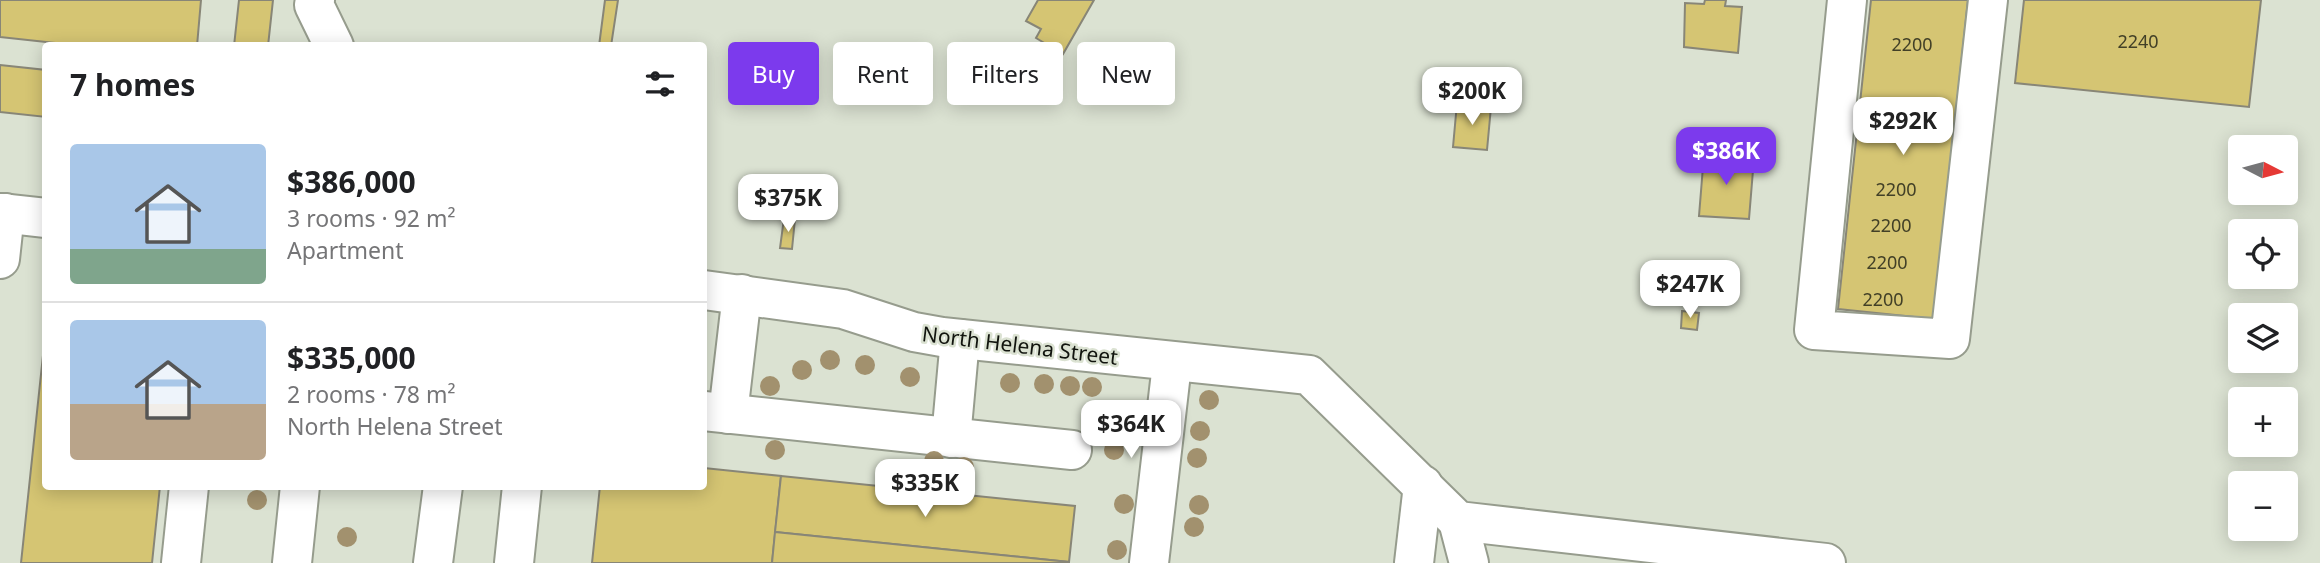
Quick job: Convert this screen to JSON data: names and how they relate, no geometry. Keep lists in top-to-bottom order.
{
  "streets": {
    "street": ["North Helena Street"]
  },
  "house_numbers": [
    "2240",
    "2200",
    "2200",
    "2200",
    "2200",
    "2200"
  ],
  "north": "right",
  "page": {
    "chip": [
      "Buy",
      "Rent",
      "Filters",
      "New"
    ],
    "heading": "7 homes",
    "price": [
      "$200K",
      "$292K",
      "$386K",
      "$375K",
      "$247K",
      "$364K",
      "$335K"
    ],
    "list": [
      {
        "name": "$386,000",
        "note": "3 rooms · 92 m² · Apartment"
      },
      {
        "name": "$335,000",
        "note": "2 rooms · 78 m² · North Helena Street"
      }
    ],
    "map_buttons": ["+", "−"]
  }
}
